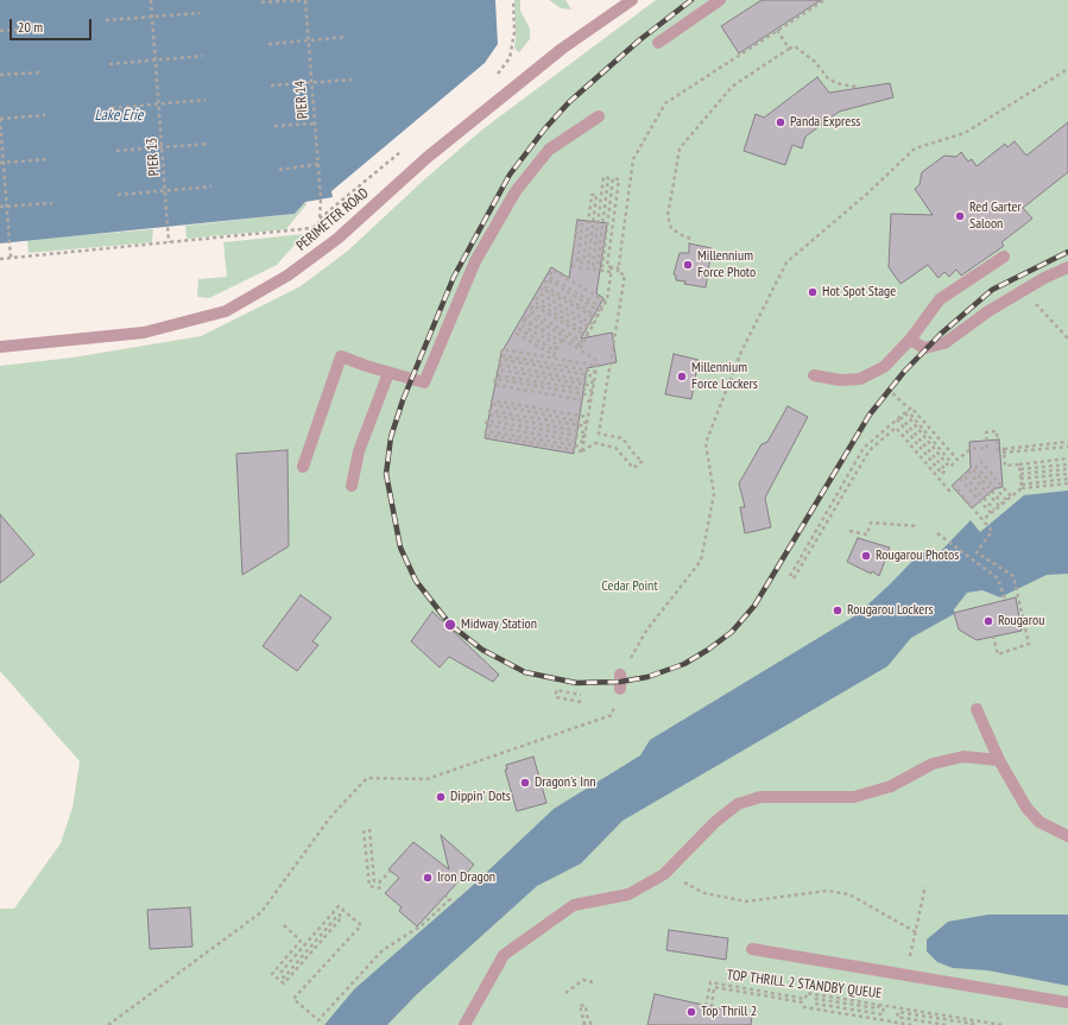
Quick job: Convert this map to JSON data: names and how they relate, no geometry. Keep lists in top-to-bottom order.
{
  "streets": {
    "street": ["PERIMETER ROAD"],
    "path": ["PIER 14", "PIER 13", "TOP THRILL 2 STANDBY QUEUE"]
  },
  "water": ["Lake Erie"],
  "parks": ["Cedar Point"],
  "places": [
    "Panda Express",
    "Red Garter Saloon",
    "Millennium Force Photo",
    "Hot Spot Stage",
    "Millennium Force Lockers",
    "Rougarou Photos",
    "Rougarou Lockers",
    "Rougarou",
    "Midway Station",
    "Dragon's Inn",
    "Dippin' Dots",
    "Iron Dragon",
    "Top Thrill 2"
  ],
  "scale_bar": "20 m"
}
